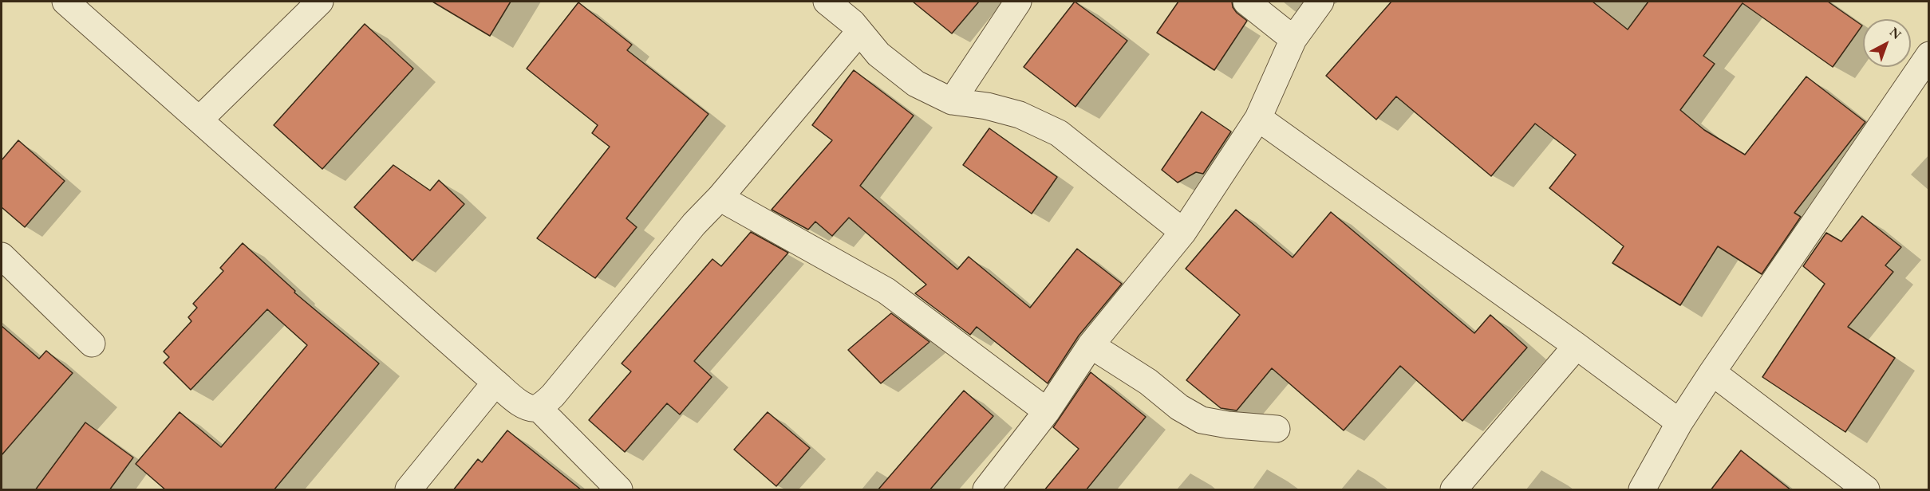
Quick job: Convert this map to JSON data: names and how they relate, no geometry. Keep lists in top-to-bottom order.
{
  "north": "top right"
}
